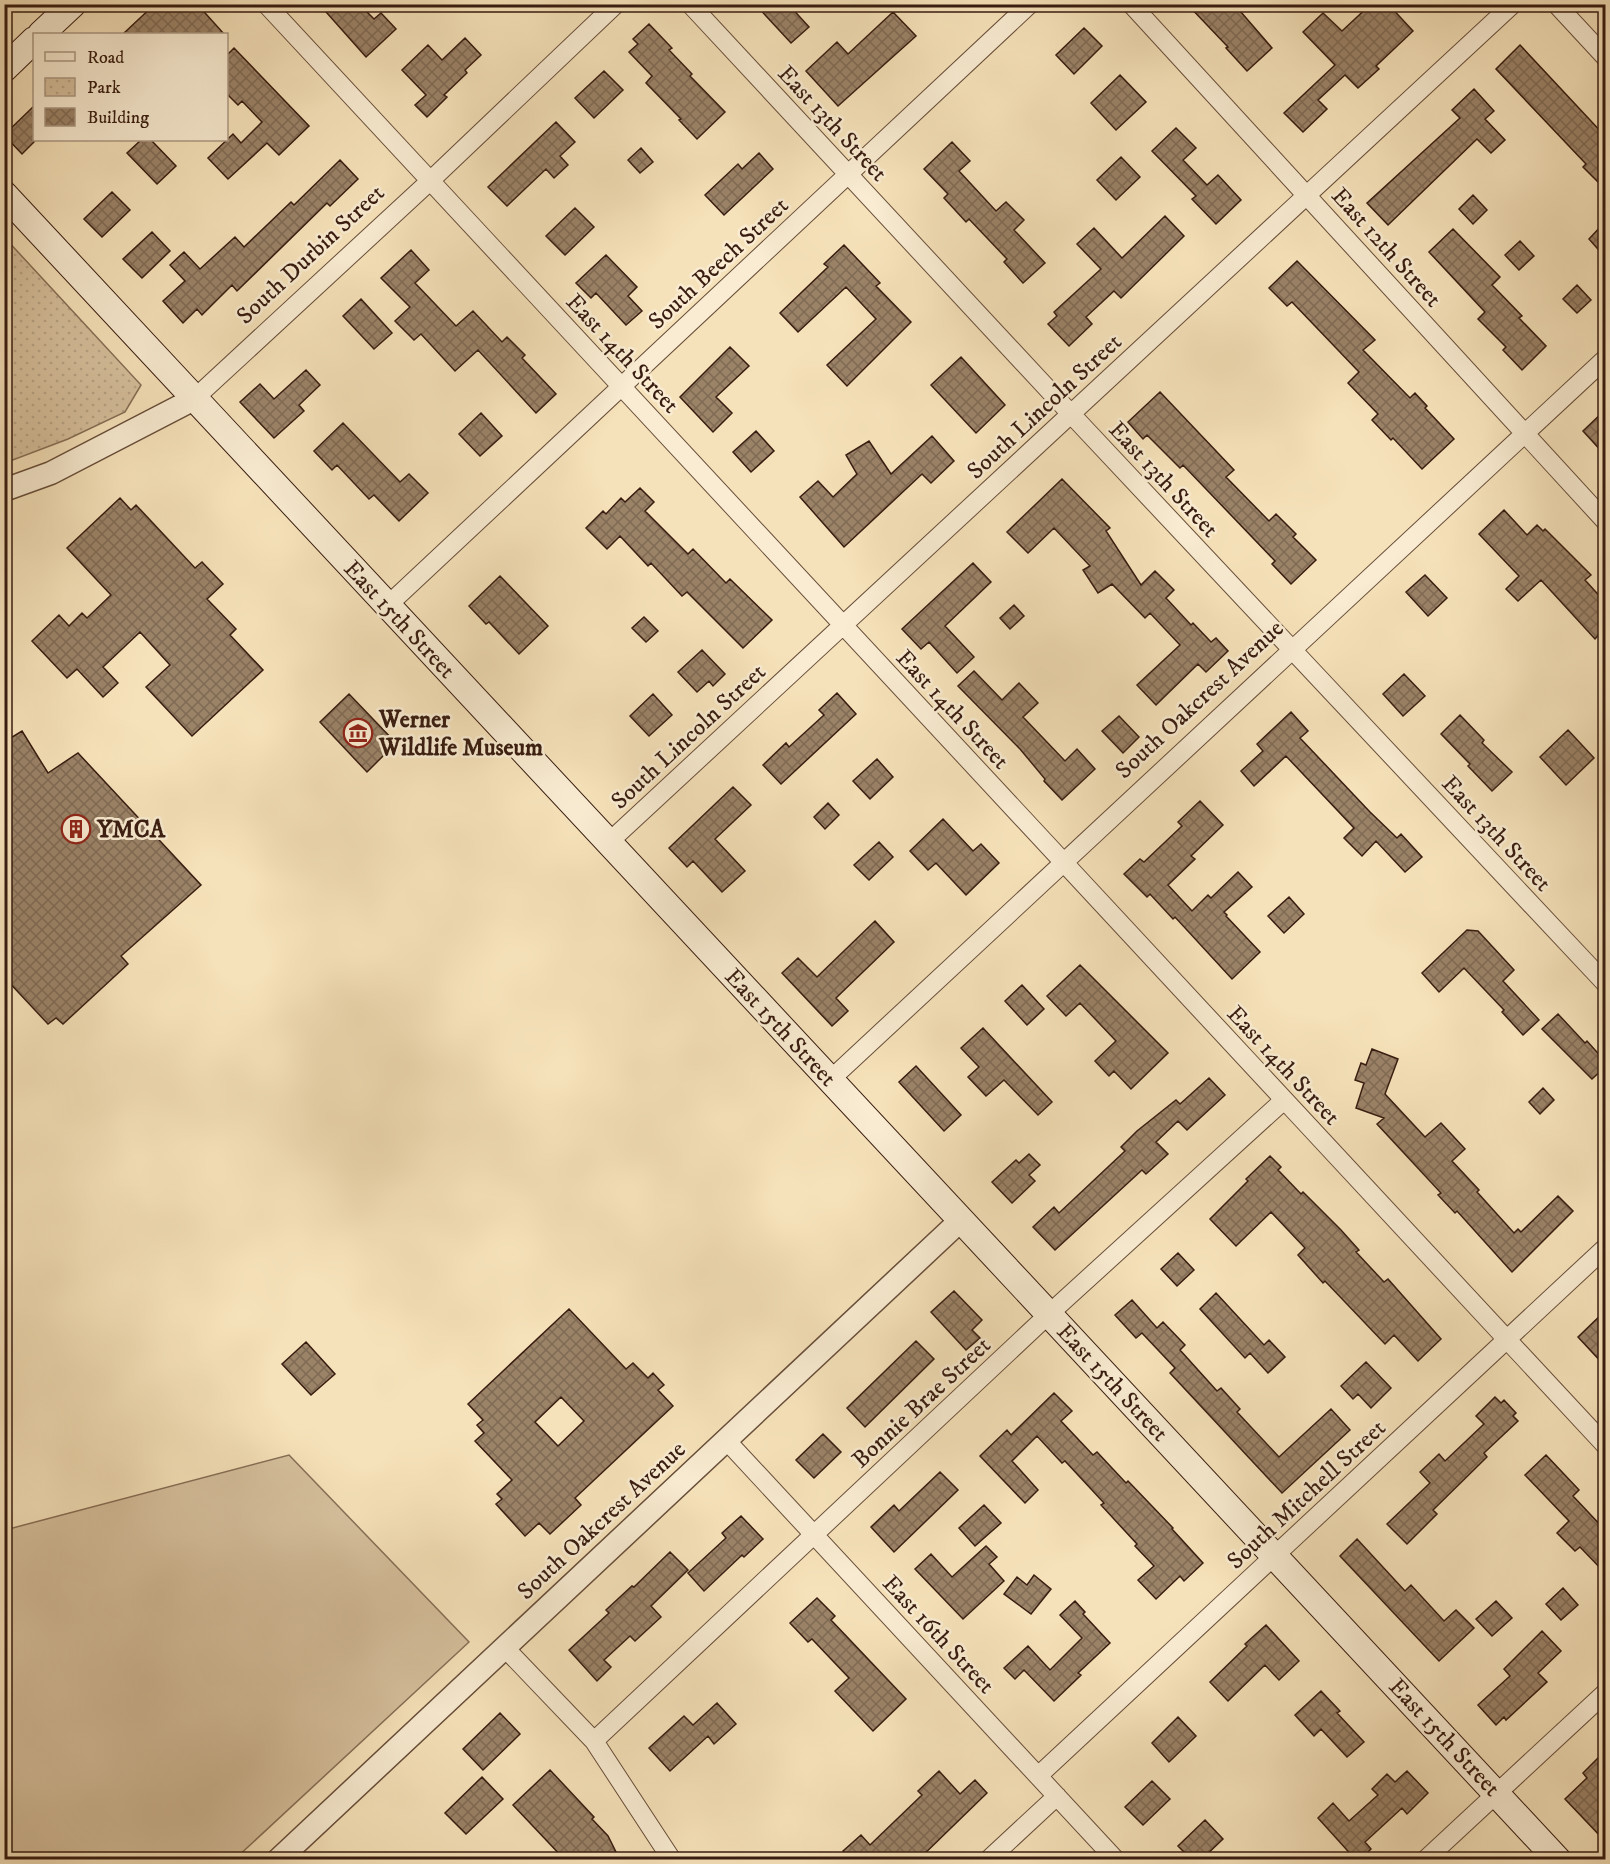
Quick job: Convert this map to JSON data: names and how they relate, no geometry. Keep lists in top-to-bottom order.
{
  "streets": {
    "main road": ["East 15th Street"],
    "street": [
      "East 13th Street",
      "East 12th Street",
      "South Durbin Street",
      "South Beech Street",
      "East 14th Street",
      "South Lincoln Street",
      "South Oakcrest Avenue",
      "Bonnie Brae Street",
      "South Mitchell Street",
      "East 16th Street"
    ]
  },
  "crossings": [
    ["East 13th Street", "South Beech Street"],
    ["East 13th Street", "South Lincoln Street"],
    ["East 13th Street", "South Oakcrest Avenue"],
    ["East 12th Street", "South Lincoln Street"],
    ["East 12th Street", "South Oakcrest Avenue"],
    ["South Durbin Street", "East 14th Street"],
    ["South Durbin Street", "East 15th Street"],
    ["South Beech Street", "East 14th Street"],
    ["South Beech Street", "East 15th Street"],
    ["East 14th Street", "South Lincoln Street"],
    ["East 14th Street", "South Oakcrest Avenue"],
    ["East 14th Street", "Bonnie Brae Street"],
    ["East 14th Street", "South Mitchell Street"],
    ["South Lincoln Street", "East 15th Street"],
    ["East 15th Street", "South Oakcrest Avenue"],
    ["East 15th Street", "Bonnie Brae Street"],
    ["East 15th Street", "South Mitchell Street"],
    ["South Oakcrest Avenue", "East 16th Street"],
    ["Bonnie Brae Street", "East 16th Street"],
    ["South Mitchell Street", "East 16th Street"]
  ],
  "places": {
    "museum": ["Werner Wildlife Museum"],
    "building": ["YMCA"]
  },
  "legend": ["Road", "Park", "Building"]
}
